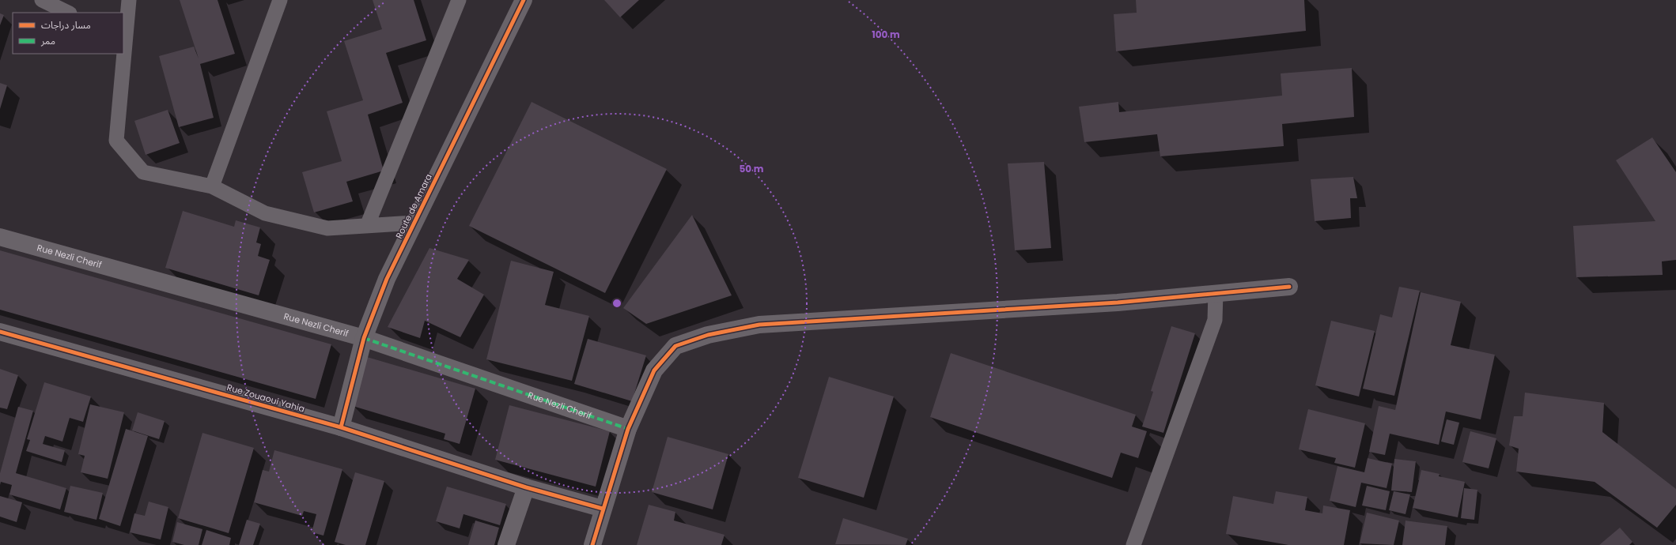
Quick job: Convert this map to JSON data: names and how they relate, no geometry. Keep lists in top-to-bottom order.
{
  "streets": {
    "street": ["Route de Amara", "Rue Nezli Cherif", "Rue Zouaoui Yahia"]
  },
  "crossings": [
    ["Route de Amara", "Rue Nezli Cherif"],
    ["Route de Amara", "Rue Zouaoui Yahia"]
  ],
  "legend": ["مسار دراجات", "ممر"],
  "rings": ["100 m", "50 m"]
}
